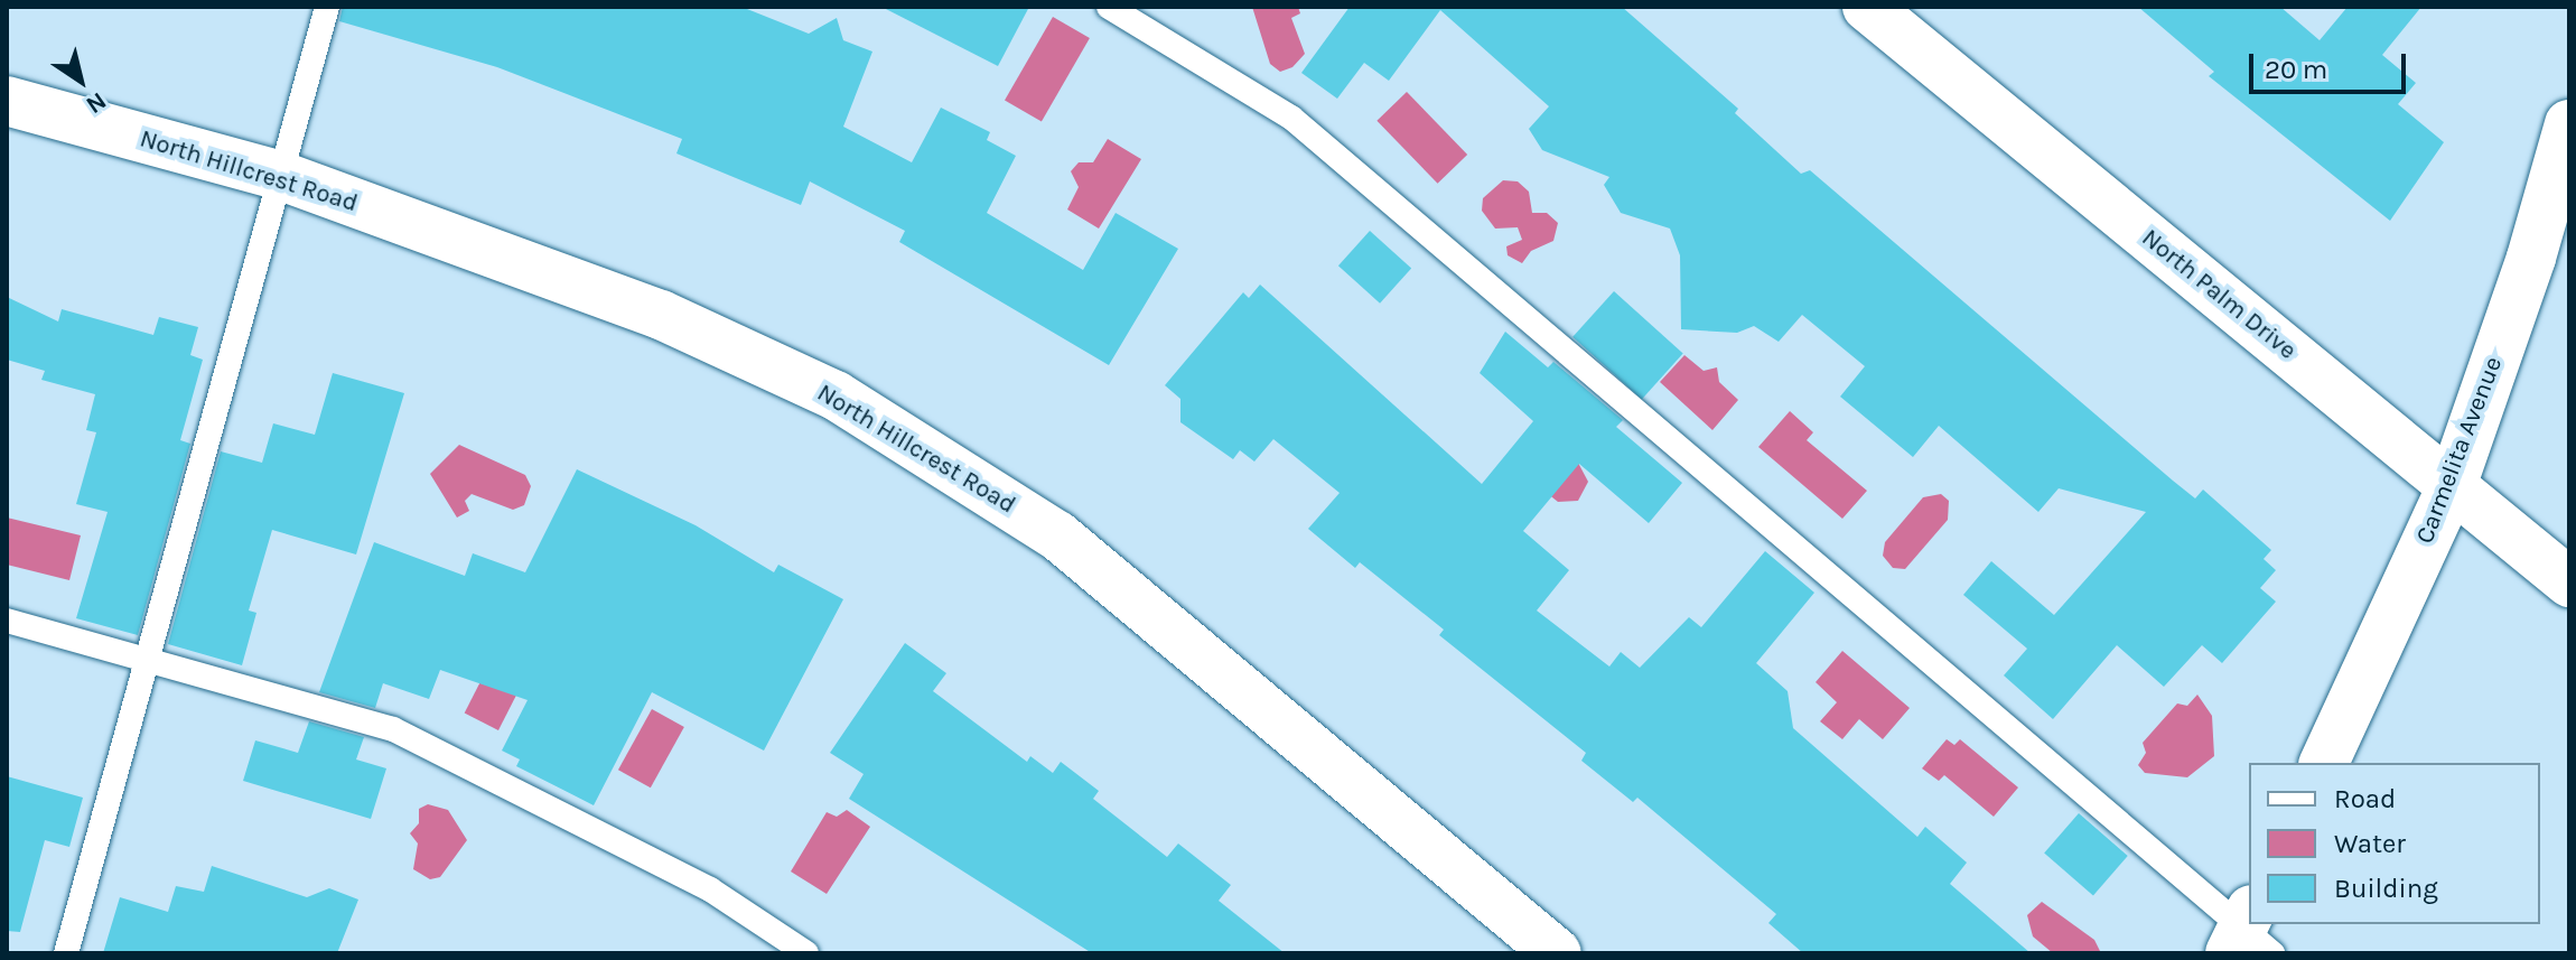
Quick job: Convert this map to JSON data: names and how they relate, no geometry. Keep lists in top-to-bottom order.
{
  "streets": {
    "street": ["North Hillcrest Road", "North Palm Drive", "Carmelita Avenue"]
  },
  "crossings": [
    ["North Palm Drive", "Carmelita Avenue"]
  ],
  "legend": ["Road", "Water", "Building"],
  "scale_bar": "20 m",
  "north": "bottom right"
}
